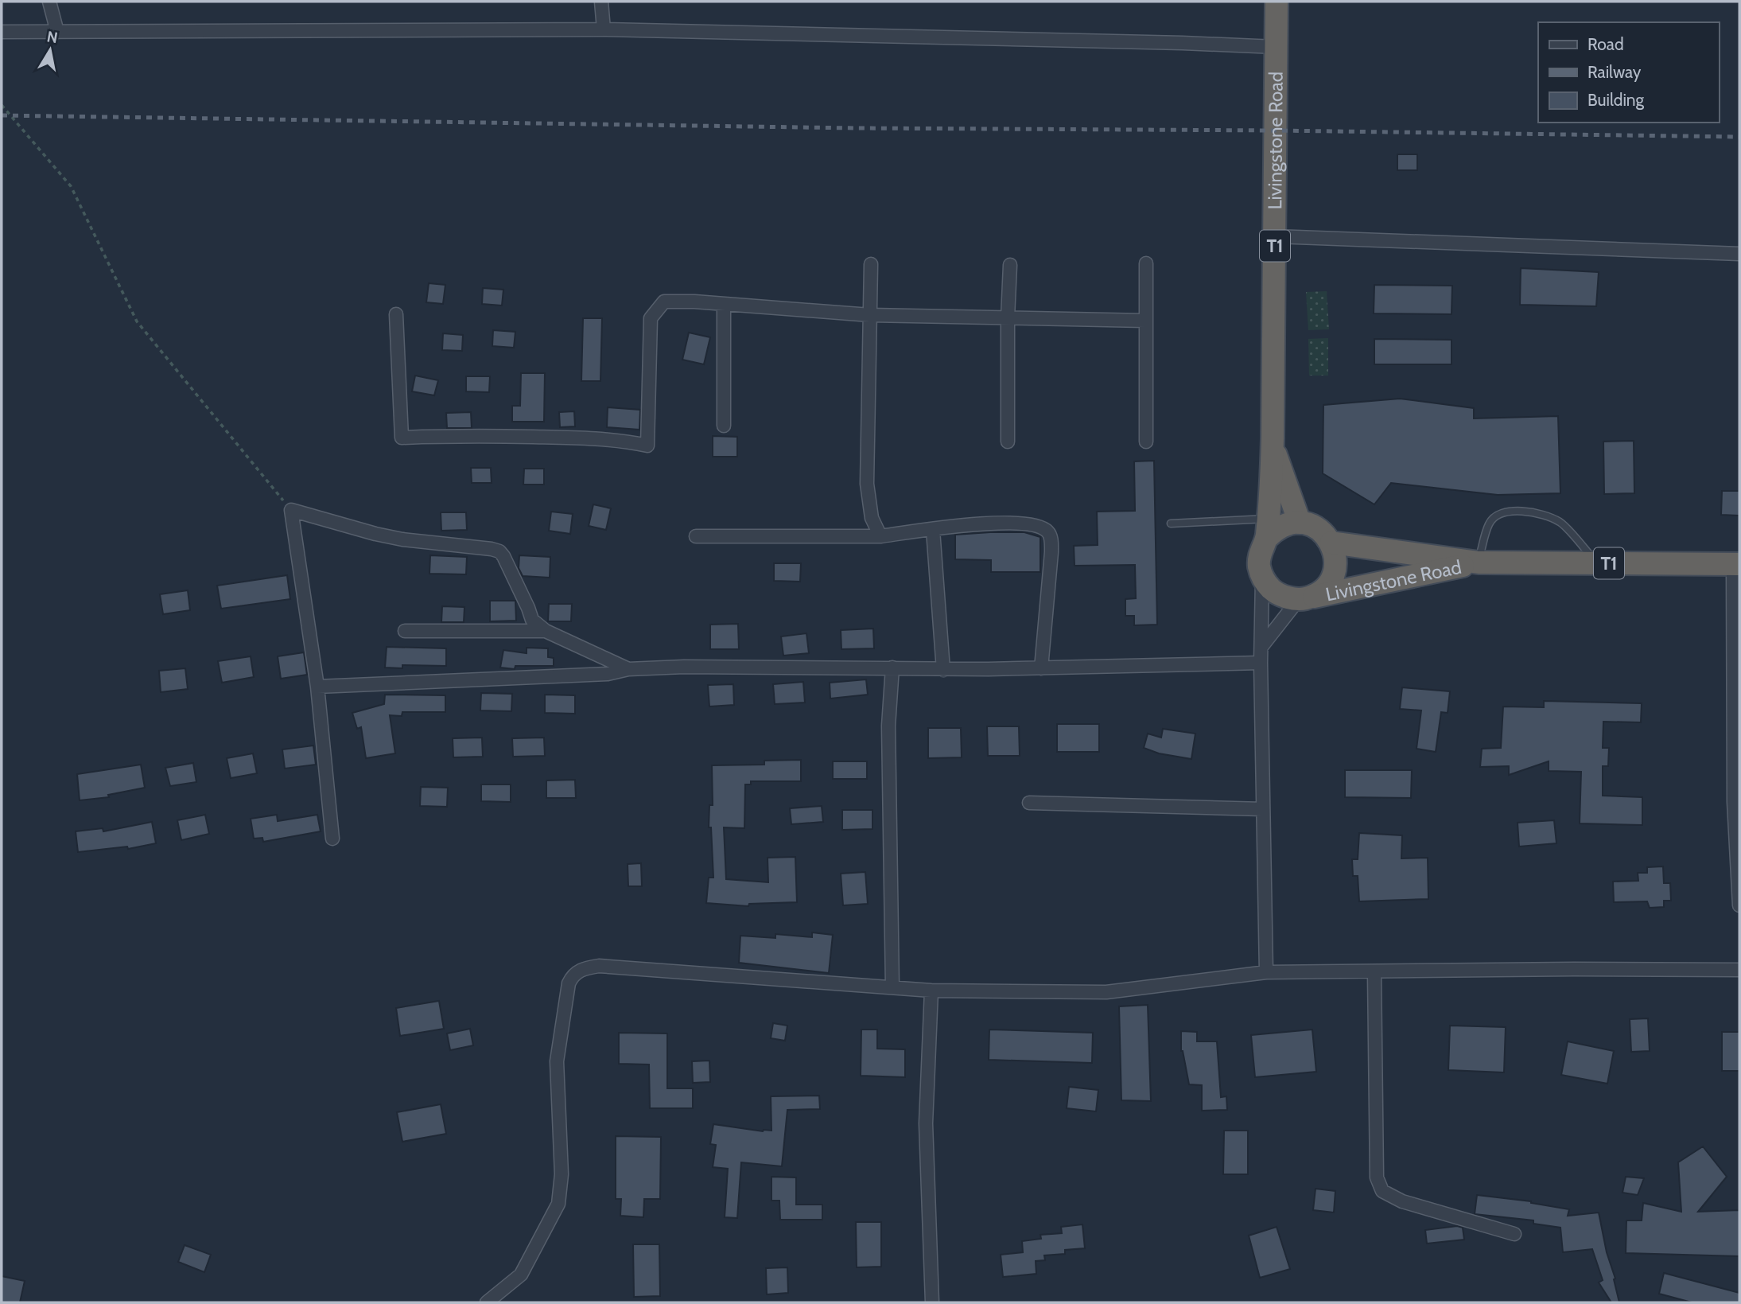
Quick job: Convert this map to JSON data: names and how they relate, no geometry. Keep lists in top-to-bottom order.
{
  "streets": {
    "highway": ["Livingstone Road", "T1"]
  },
  "legend": ["Road", "Railway", "Building"],
  "north": "top"
}
